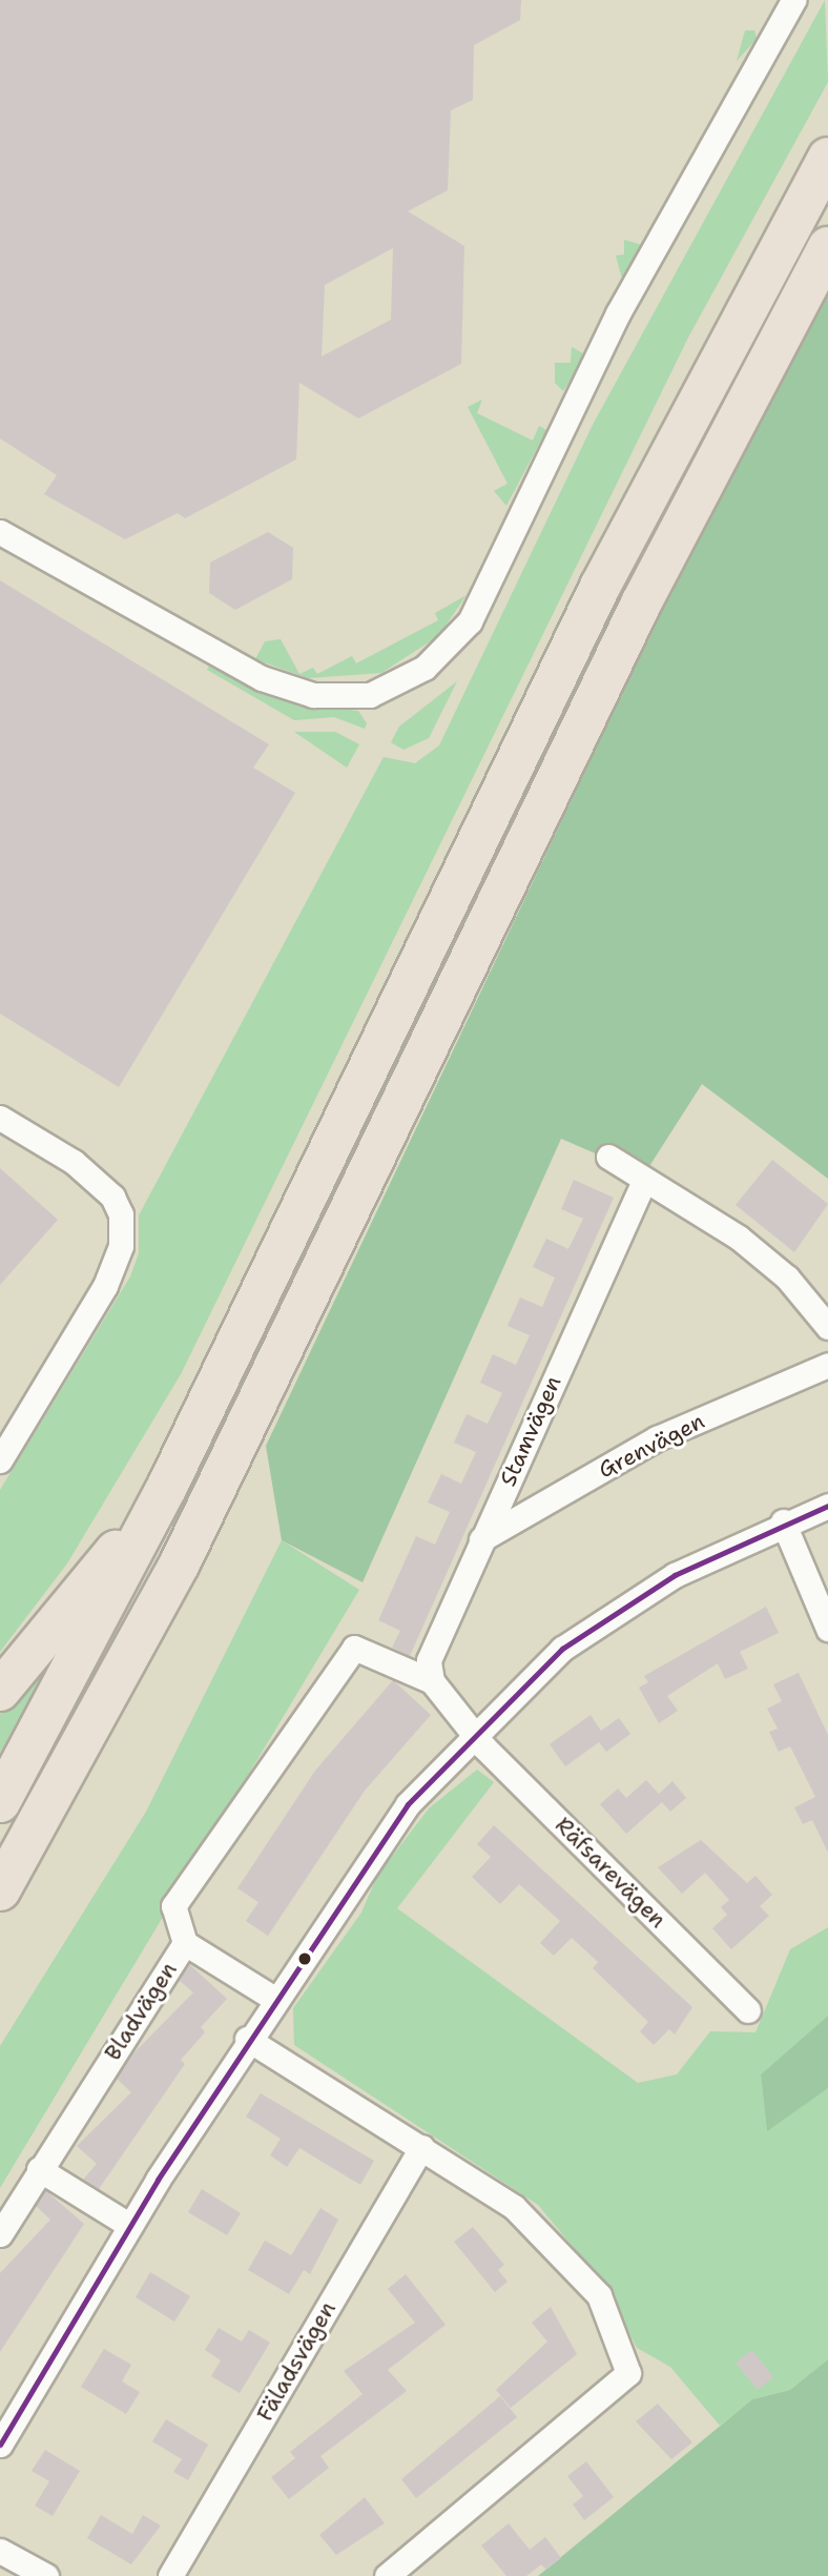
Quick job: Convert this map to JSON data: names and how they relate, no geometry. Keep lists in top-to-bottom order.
{
  "streets": {
    "street": [
      "Stamvägen",
      "Grenvägen",
      "Räfsarevägen",
      "Bladvägen",
      "Fäladsvägen"
    ]
  },
  "crossings": [
    ["Stamvägen", "Grenvägen"]
  ]
}
